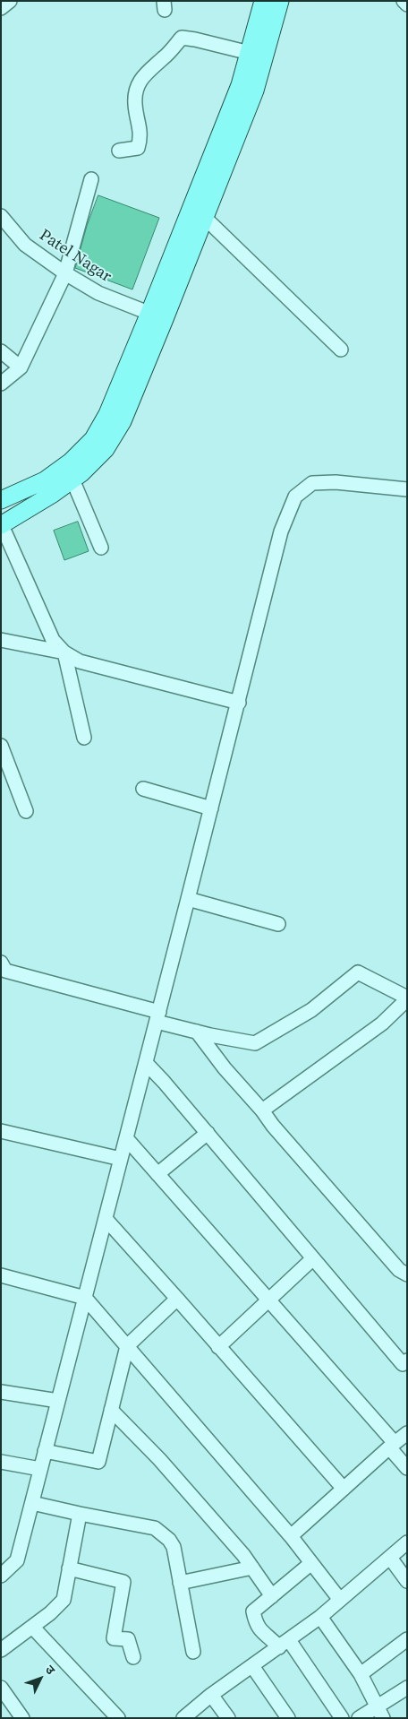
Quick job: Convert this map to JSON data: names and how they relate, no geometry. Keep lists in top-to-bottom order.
{
  "streets": {
    "street": ["Patel Nagar"]
  },
  "north": "top right"
}
